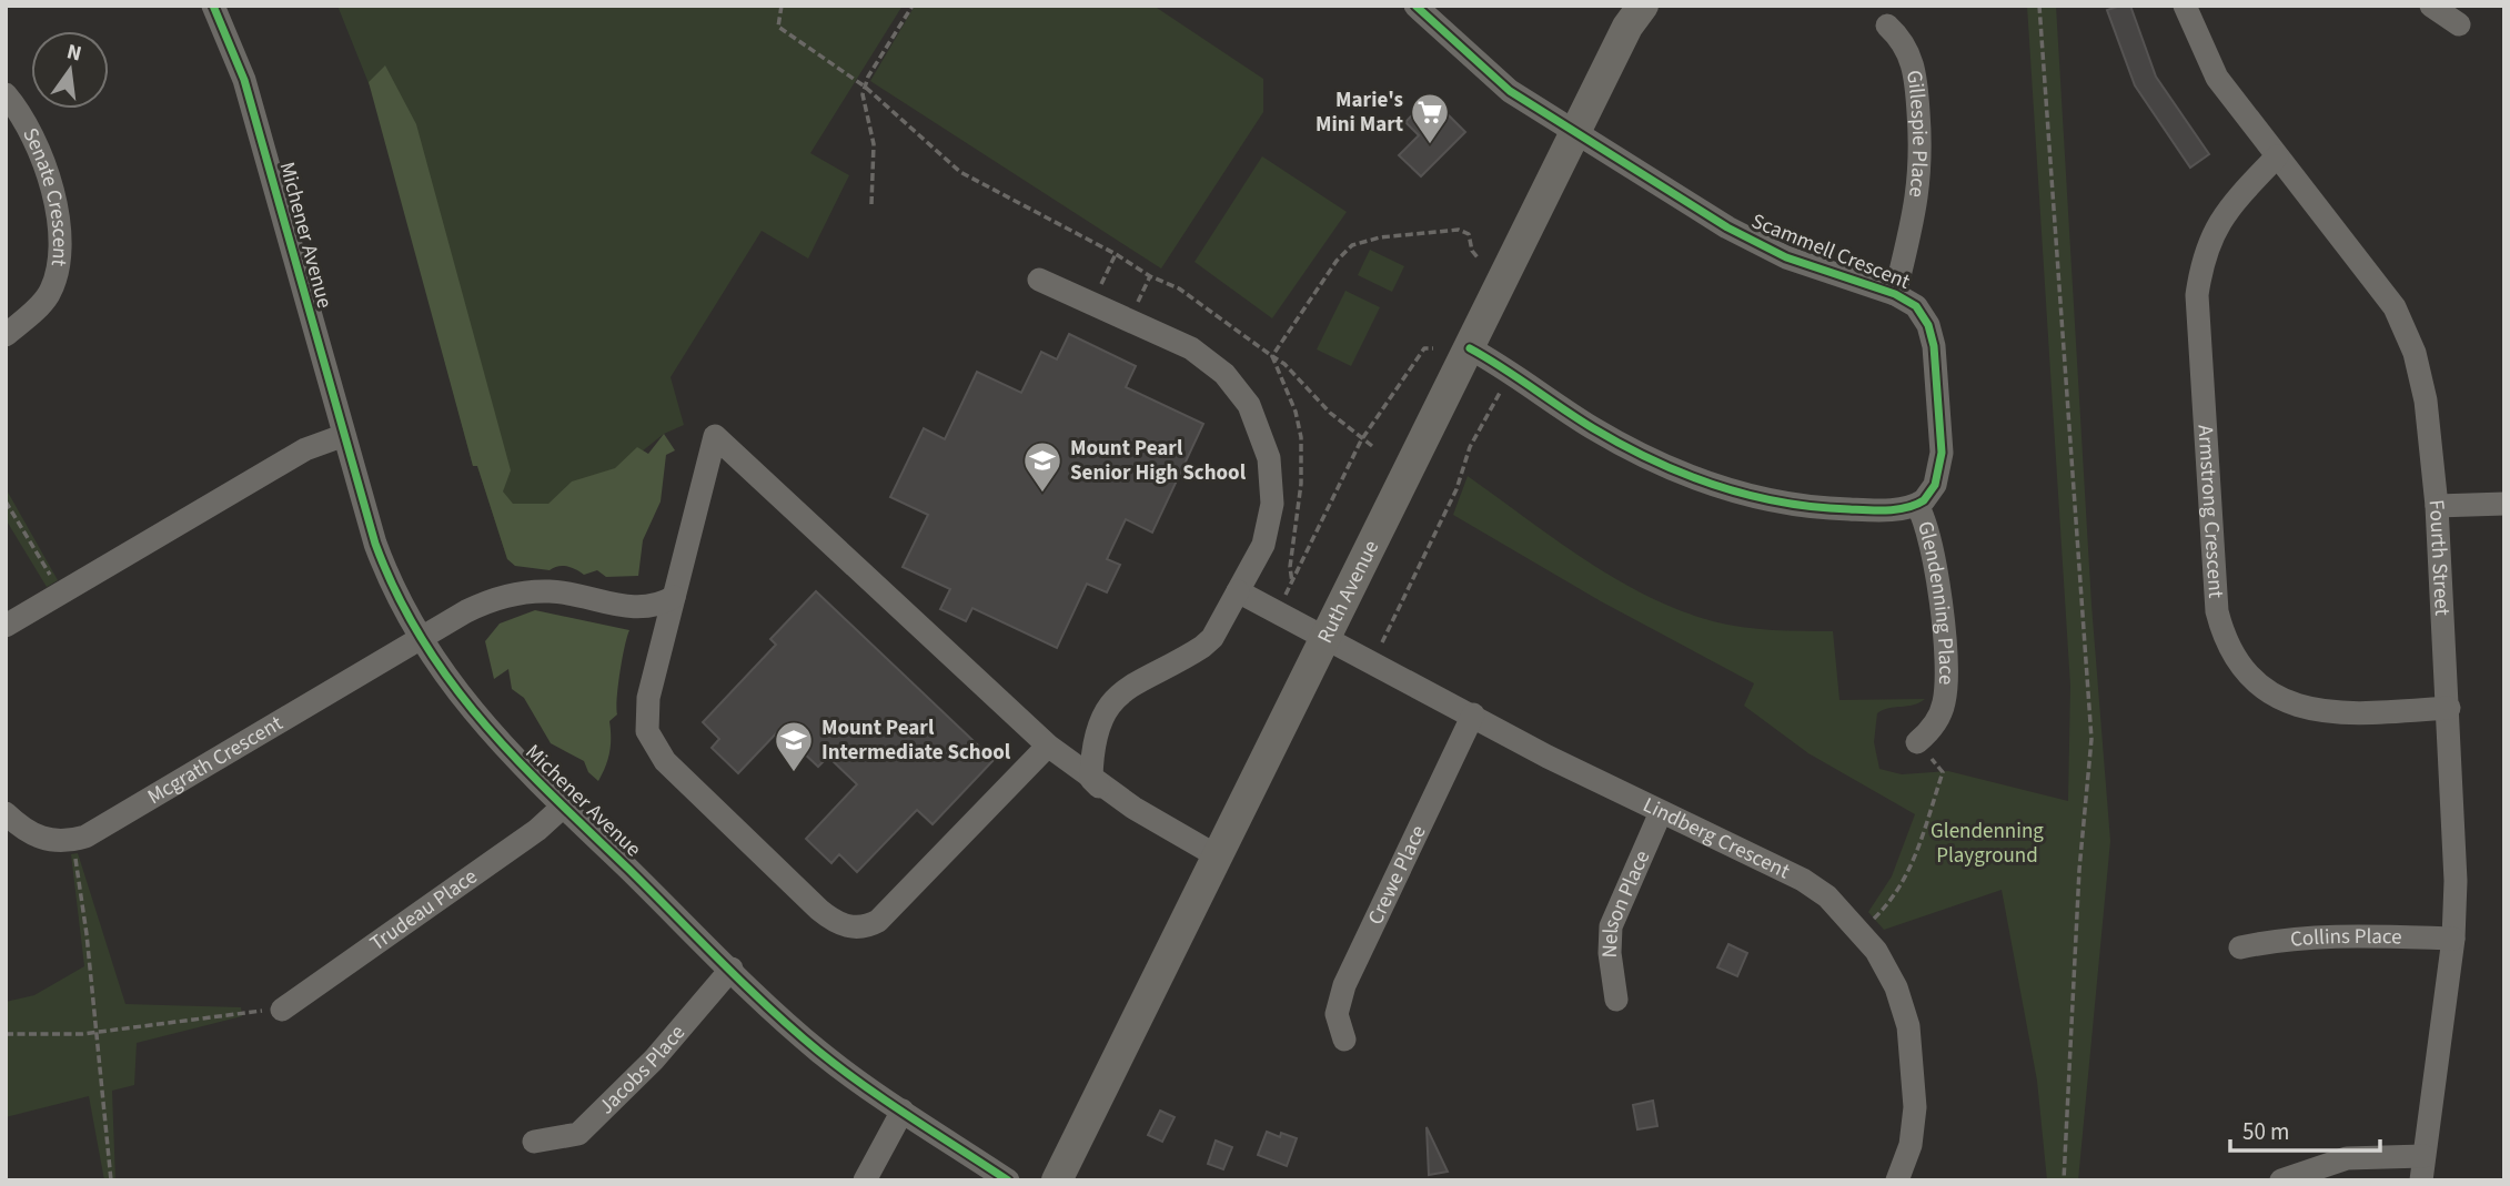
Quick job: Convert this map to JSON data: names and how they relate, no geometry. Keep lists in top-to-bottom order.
{
  "streets": {
    "main road": ["Ruth Avenue"],
    "street": [
      "Gillespie Place",
      "Senate Crescent",
      "Michener Avenue",
      "Scammell Crescent",
      "Armstrong Crescent",
      "Fourth Street",
      "Glendenning Place",
      "Mcgrath Crescent",
      "Lindberg Crescent",
      "Crewe Place",
      "Nelson Place",
      "Trudeau Place",
      "Collins Place",
      "Jacobs Place"
    ]
  },
  "crossings": [
    ["Gillespie Place", "Scammell Crescent"],
    ["Michener Avenue", "Mcgrath Crescent"],
    ["Michener Avenue", "Trudeau Place"],
    ["Michener Avenue", "Jacobs Place"],
    ["Scammell Crescent", "Ruth Avenue"],
    ["Scammell Crescent", "Glendenning Place"],
    ["Armstrong Crescent", "Fourth Street"],
    ["Fourth Street", "Collins Place"],
    ["Ruth Avenue", "Lindberg Crescent"],
    ["Lindberg Crescent", "Crewe Place"],
    ["Lindberg Crescent", "Nelson Place"]
  ],
  "parks": ["Glendenning Playground"],
  "places": {
    "supermarket": ["Marie's Mini Mart"],
    "school or university": ["Mount Pearl Senior High School", "Mount Pearl Intermediate School"]
  },
  "scale_bar": "50 m",
  "north": "top"
}
